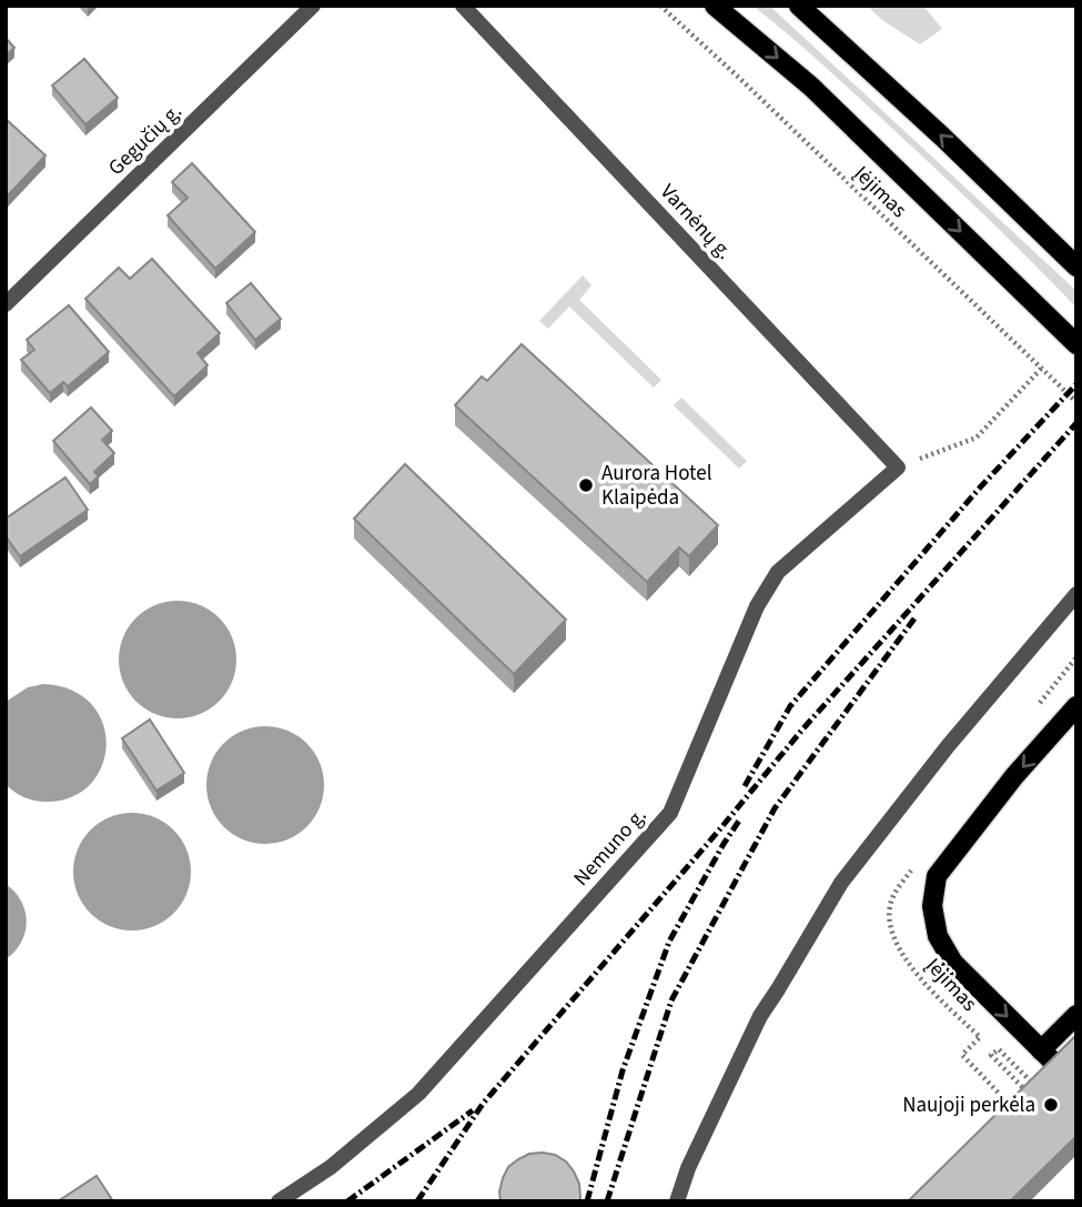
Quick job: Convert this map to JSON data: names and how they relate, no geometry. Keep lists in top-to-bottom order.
{
  "streets": {
    "street": ["Gegučių g.", "Varnėnų g.", "Nemuno g."],
    "path": ["Įėjimas"]
  },
  "crossings": [
    ["Varnėnų g.", "Nemuno g."]
  ],
  "places": ["Aurora Hotel Klaipėda", "Naujoji perkėla"]
}
